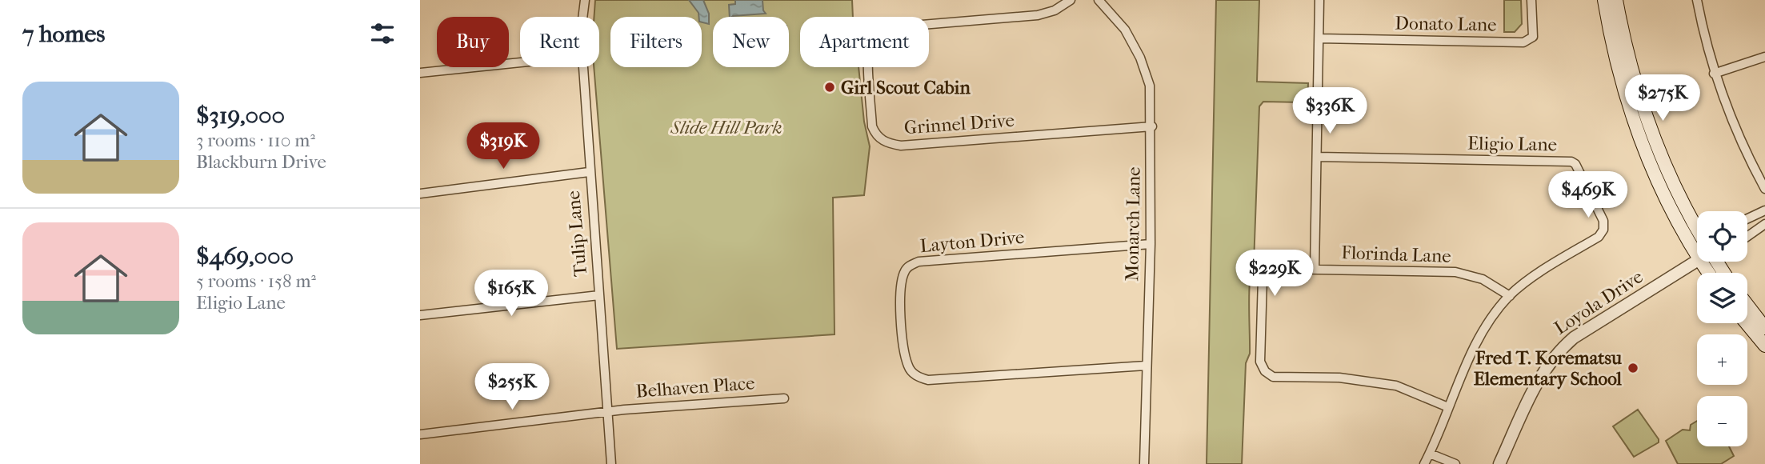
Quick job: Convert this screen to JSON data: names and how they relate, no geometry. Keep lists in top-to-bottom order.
{
  "streets": {
    "street": [
      "Donato Lane",
      "Grinnel Drive",
      "Eligio Lane",
      "Monarch Lane",
      "Tulip Lane",
      "Layton Drive",
      "Florinda Lane",
      "Loyola Drive",
      "Belhaven Place"
    ]
  },
  "crossings": [
    ["Grinnel Drive", "Monarch Lane"],
    ["Eligio Lane", "Florinda Lane"],
    ["Monarch Lane", "Layton Drive"],
    ["Tulip Lane", "Belhaven Place"]
  ],
  "parks": ["Slide Hill Park"],
  "places": ["Girl Scout Cabin", "Fred T. Korematsu Elementary School"],
  "page": {
    "heading": "7 homes",
    "chip": [
      "Buy",
      "Rent",
      "Filters",
      "New",
      "Apartment"
    ],
    "list": [
      {
        "name": "$319,000",
        "note": "3 rooms · 110 m² · Blackburn Drive"
      },
      {
        "name": "$469,000",
        "note": "5 rooms · 158 m² · Eligio Lane"
      }
    ],
    "price": [
      "$275K",
      "$336K",
      "$319K",
      "$469K",
      "$229K",
      "$165K",
      "$255K"
    ],
    "map_buttons": ["+", "−"]
  }
}
